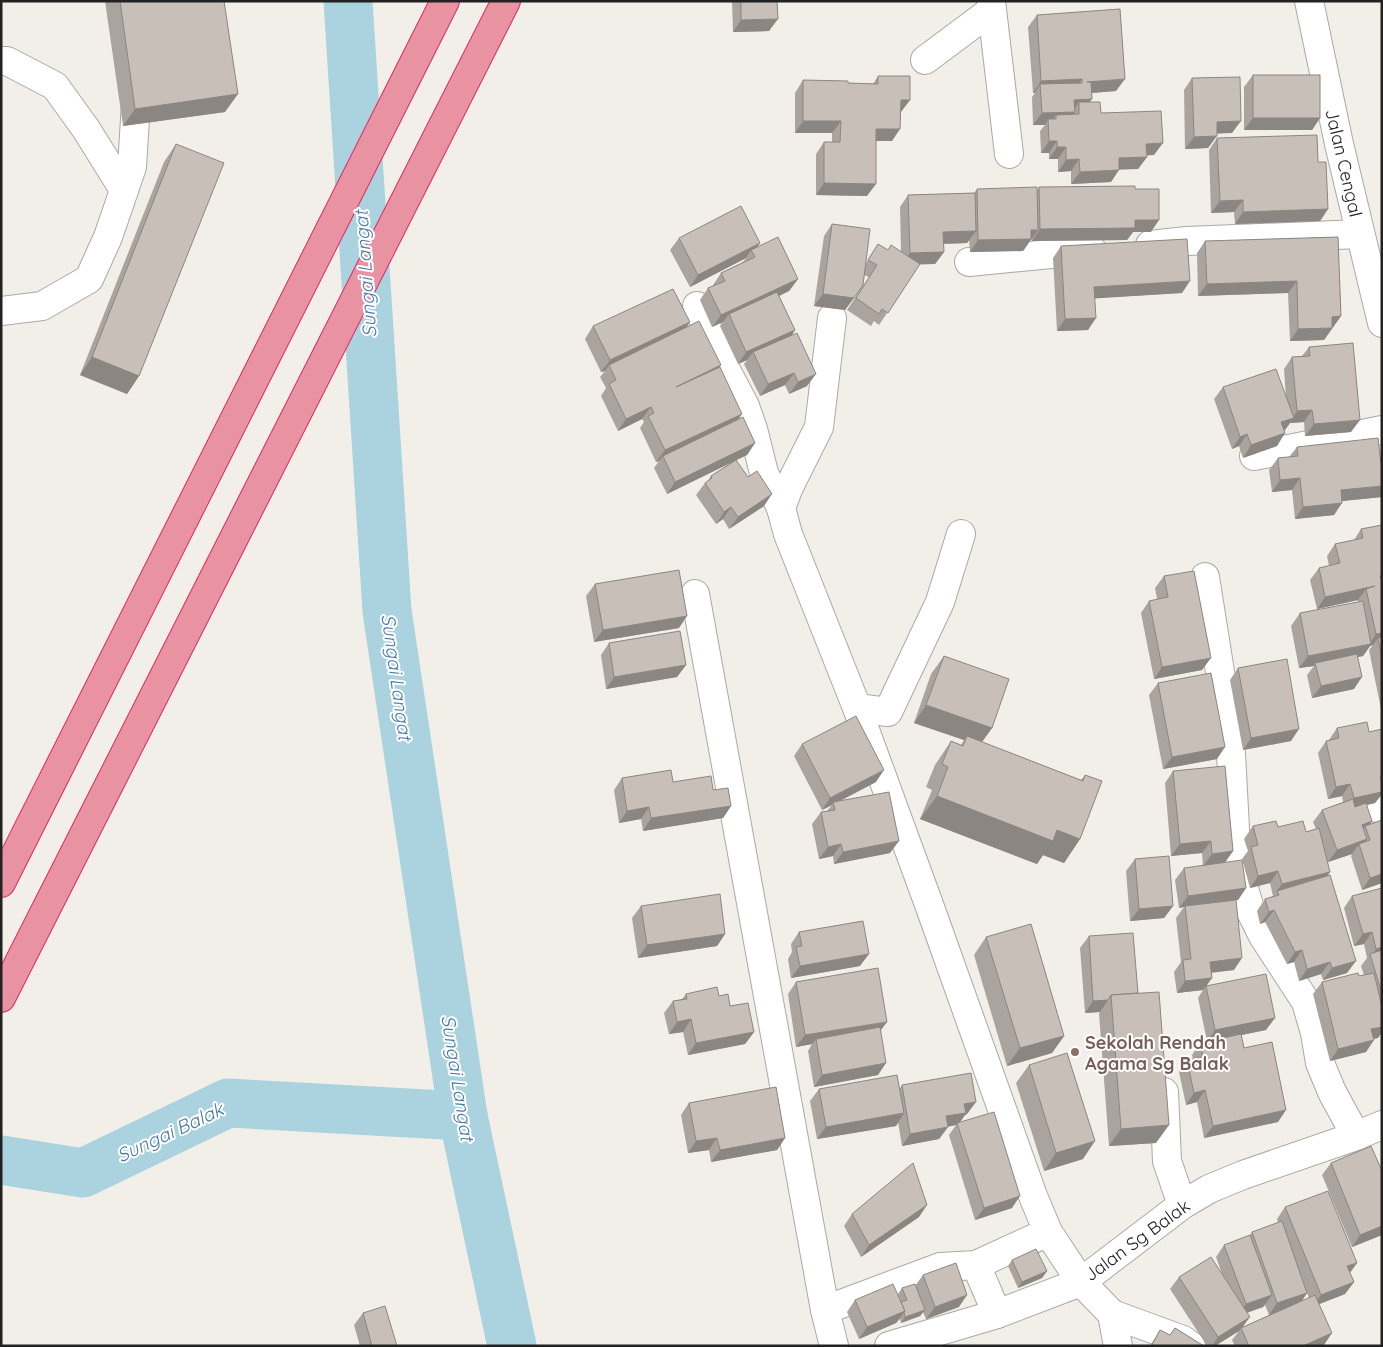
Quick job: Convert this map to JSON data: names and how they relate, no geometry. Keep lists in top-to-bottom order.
{
  "streets": {
    "street": ["Jalan Cengal", "Jalan Sg Balak"]
  },
  "water": ["Sungai Langat", "Sungai Balak"],
  "places": ["Sekolah Rendah Agama Sg Balak"]
}
